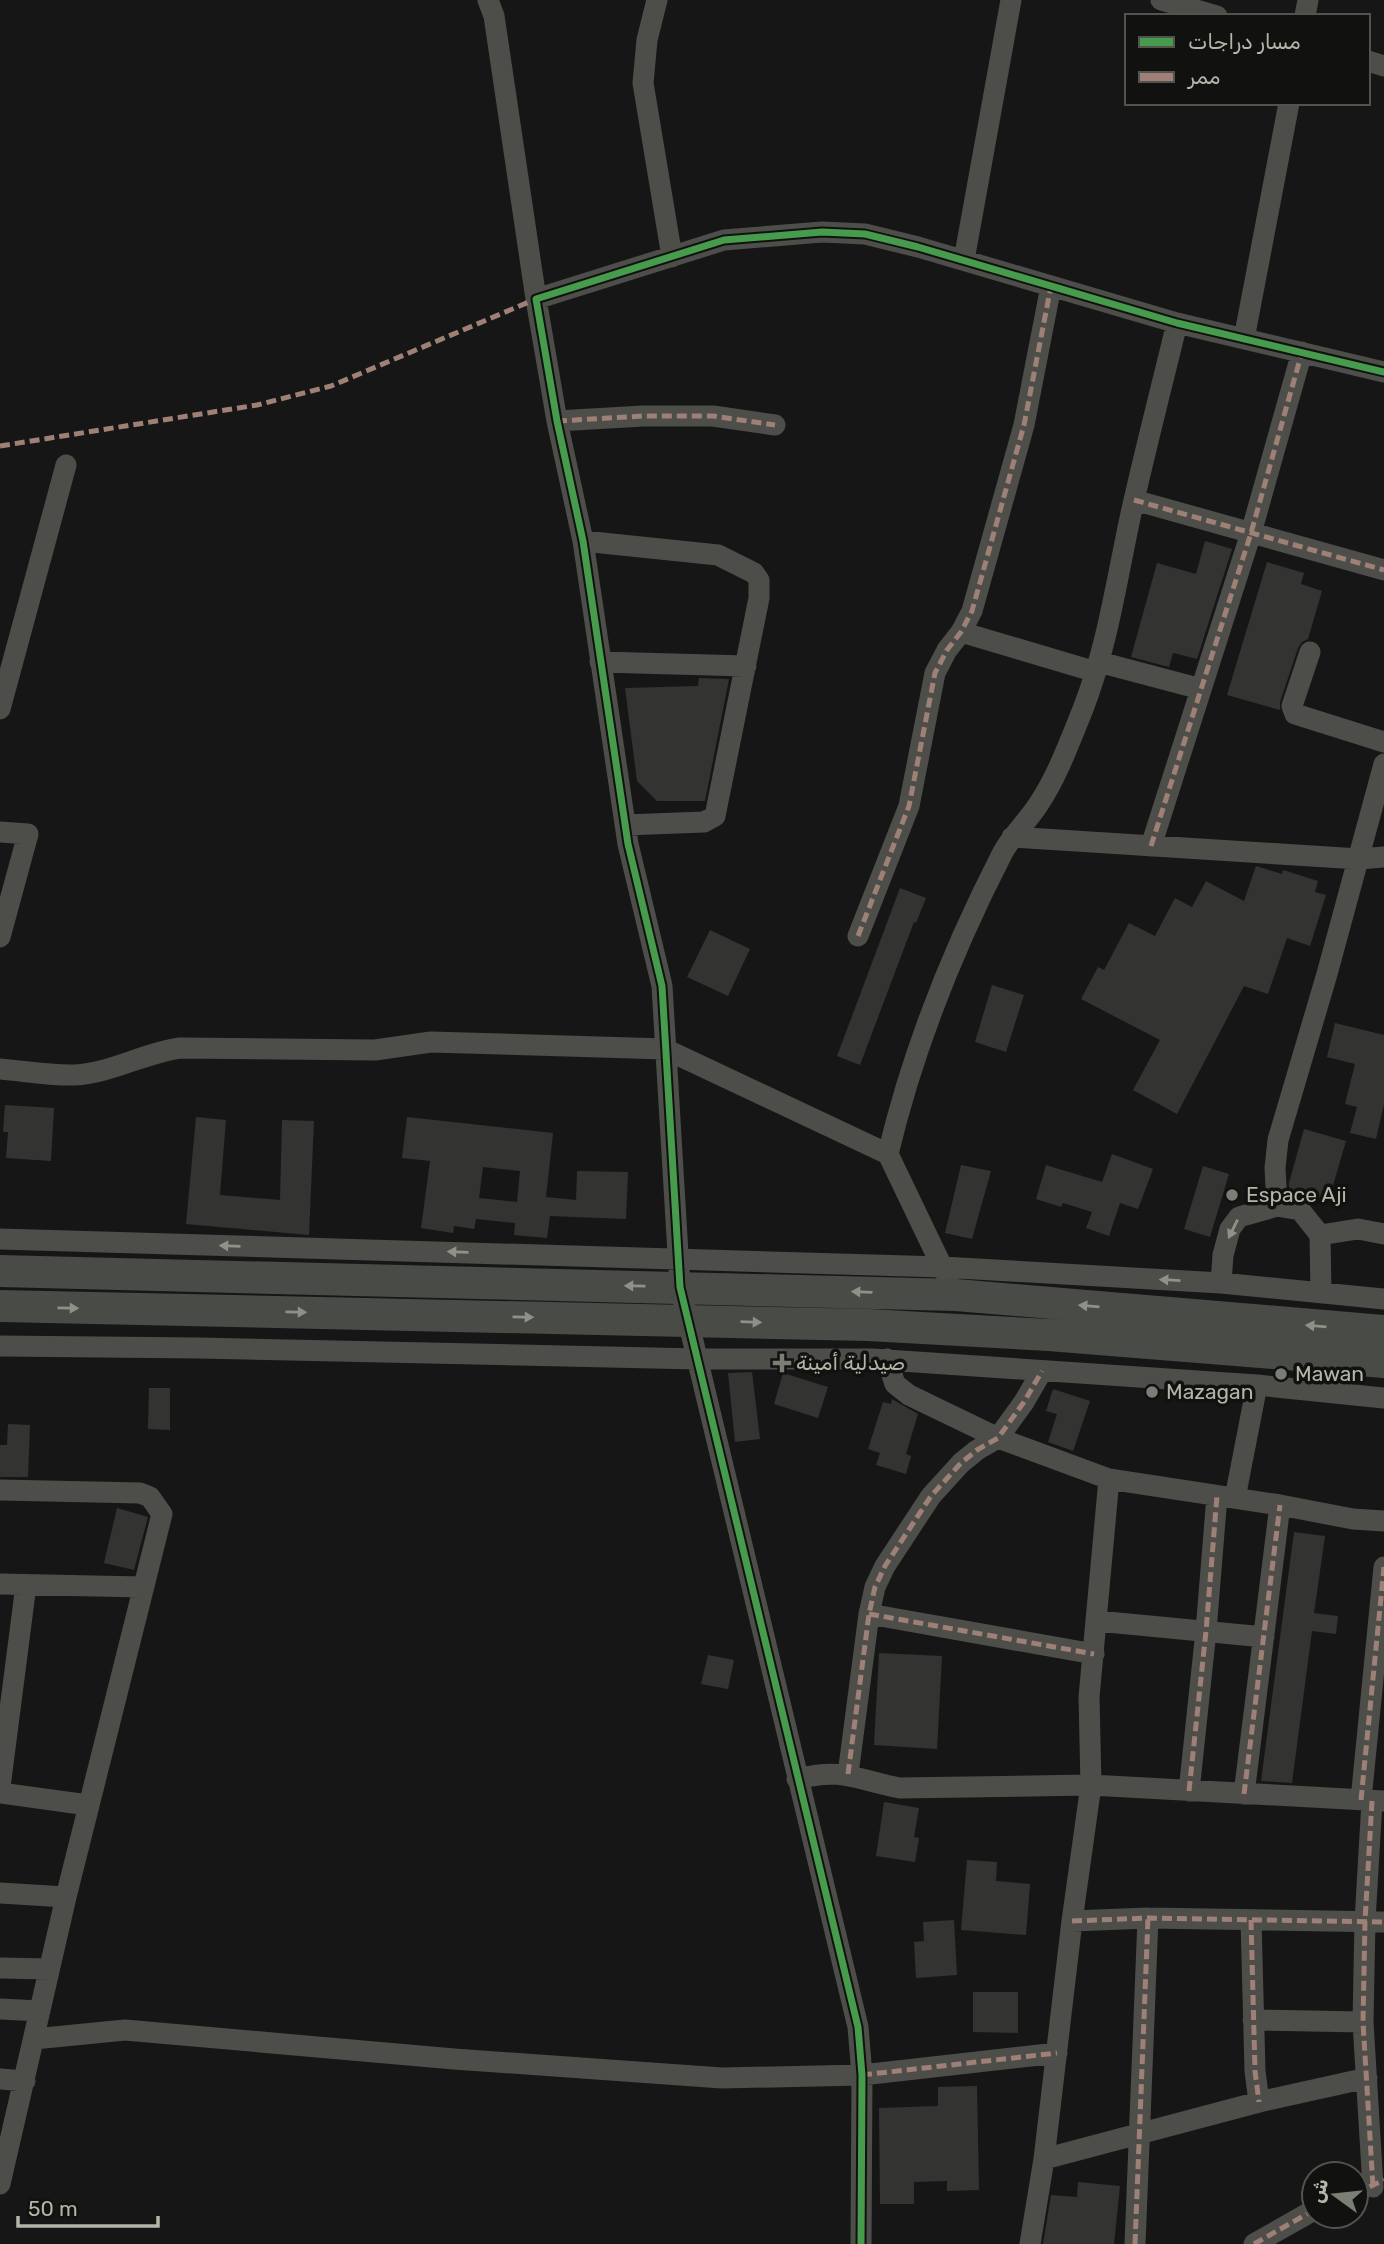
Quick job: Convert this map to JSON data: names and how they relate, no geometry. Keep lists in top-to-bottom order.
{
  "places": {
    "other": ["Espace Aji", "Mawan", "Mazagan"],
    "health": ["صيدلية أمينة"]
  },
  "legend": ["مسار دراجات", "ممر"],
  "scale_bar": "50 m",
  "north": "left"
}
